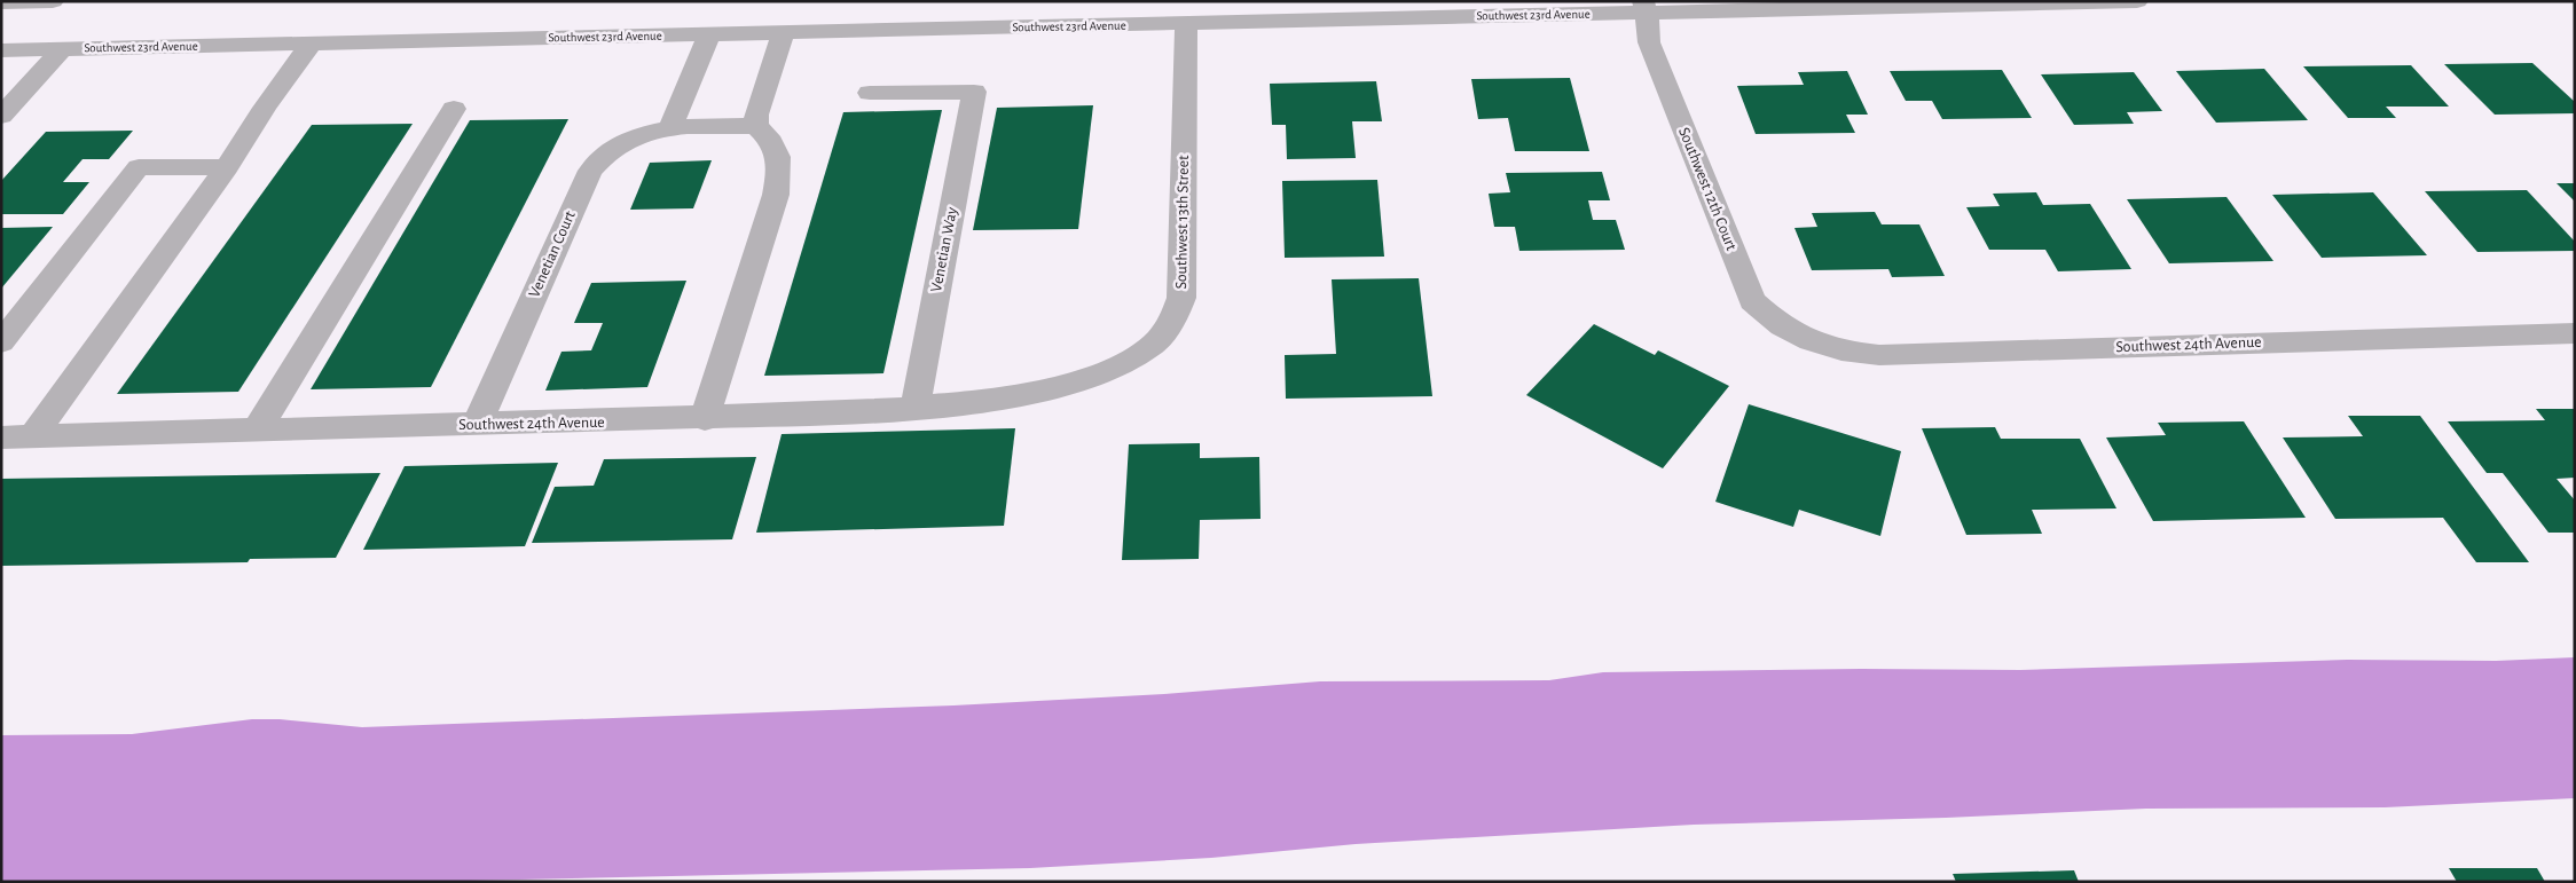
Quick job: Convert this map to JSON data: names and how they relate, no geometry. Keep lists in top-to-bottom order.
{
  "streets": {
    "street": [
      "Southwest 23rd Avenue",
      "Southwest 12th Court",
      "Southwest 13th Street",
      "Venetian Way",
      "Venetian Court",
      "Southwest 24th Avenue"
    ]
  },
  "crossings": [
    ["Southwest 23rd Avenue", "Southwest 12th Court"],
    ["Southwest 23rd Avenue", "Southwest 13th Street"],
    ["Southwest 12th Court", "Southwest 24th Avenue"],
    ["Southwest 13th Street", "Southwest 24th Avenue"],
    ["Venetian Way", "Southwest 24th Avenue"],
    ["Venetian Court", "Southwest 24th Avenue"]
  ]
}
